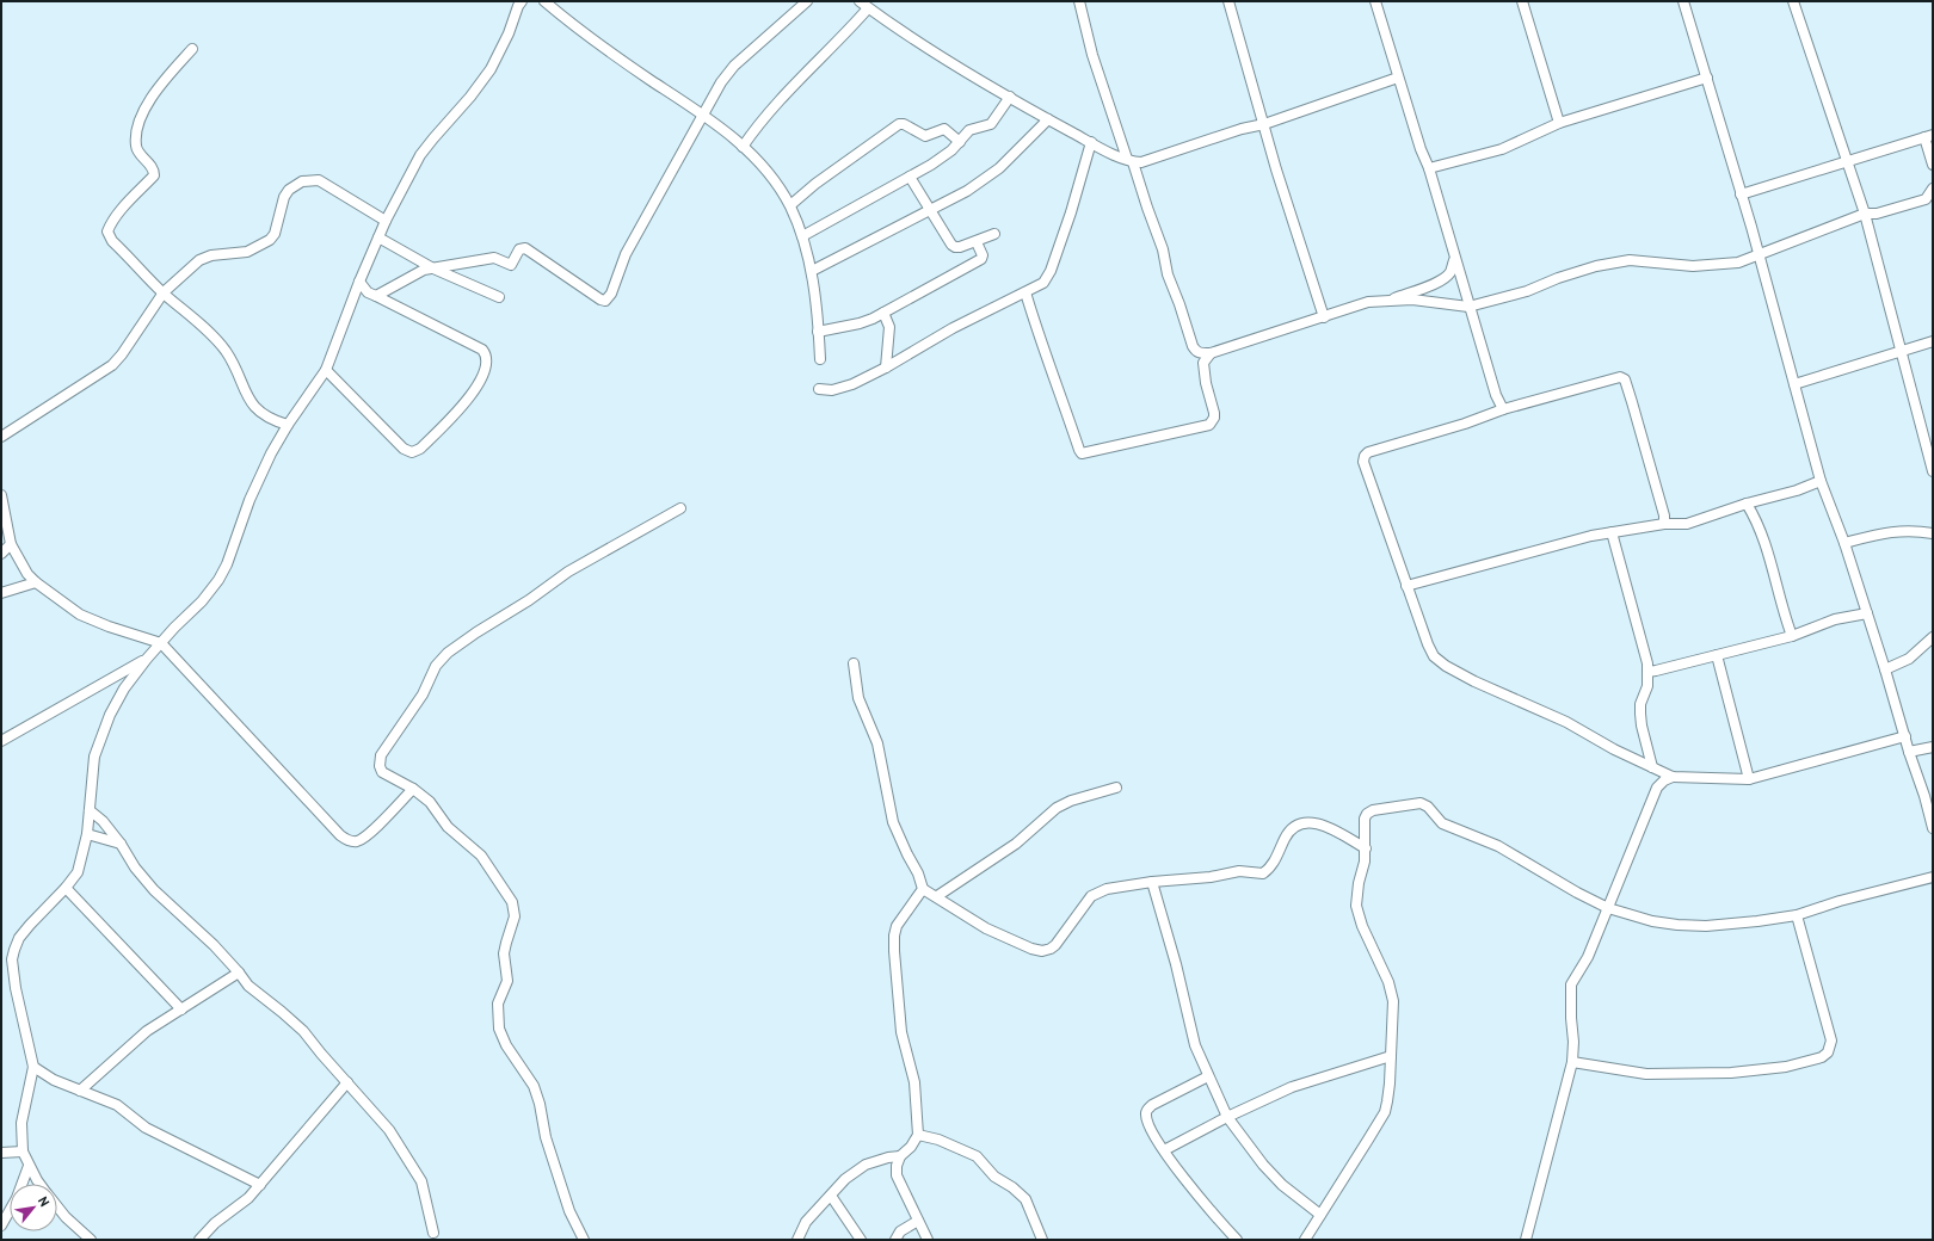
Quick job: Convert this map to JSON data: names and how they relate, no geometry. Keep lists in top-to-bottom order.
{
  "north": "top right"
}
